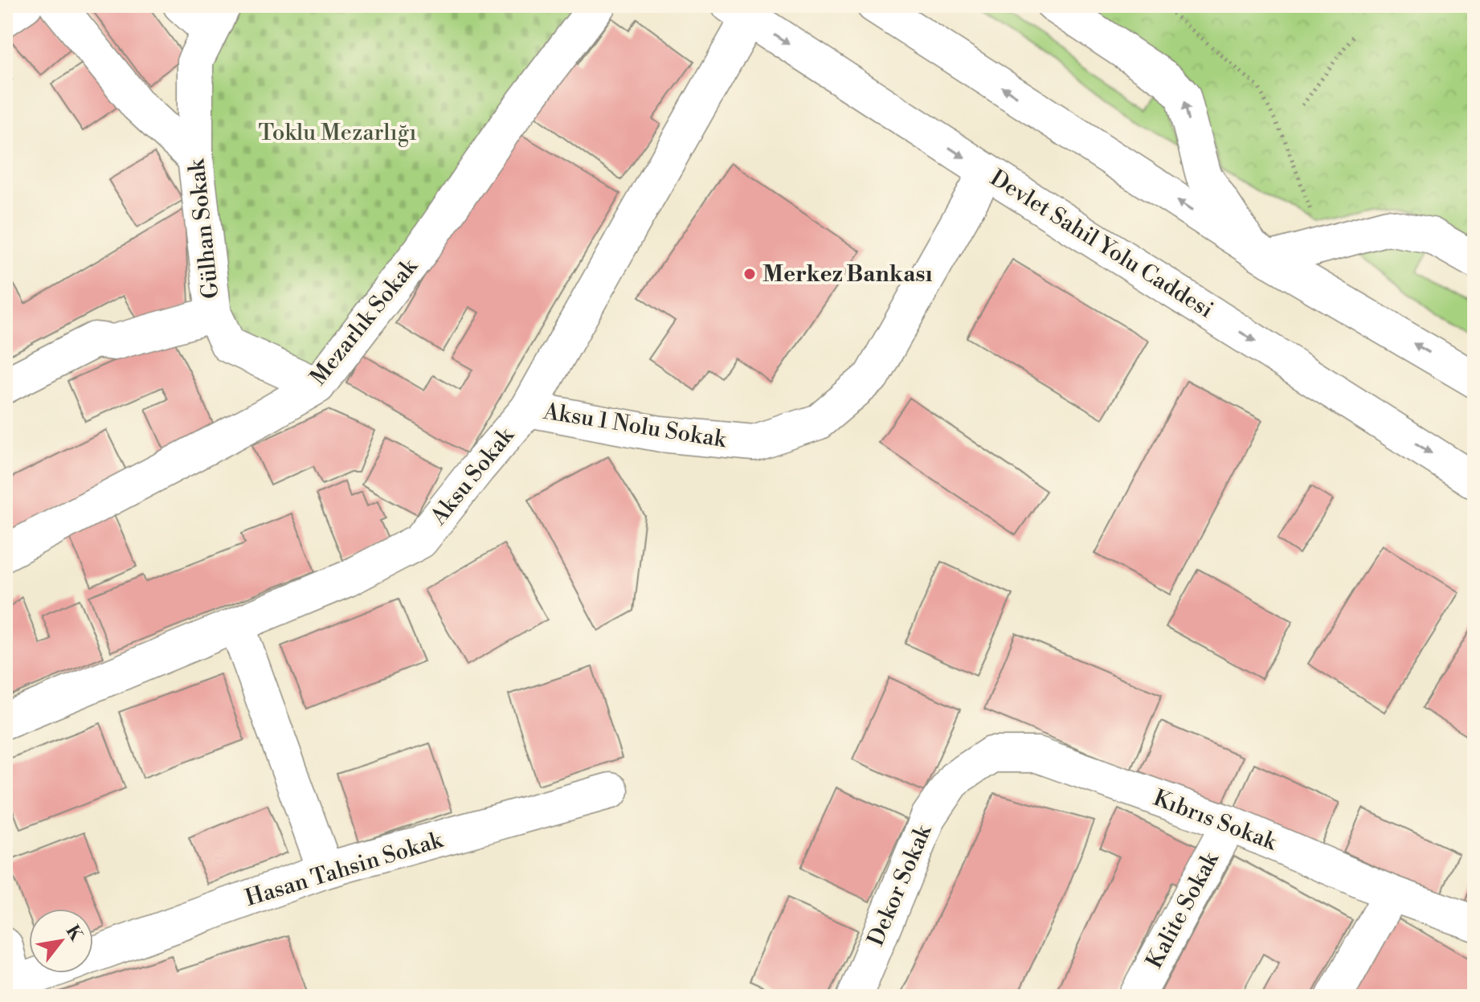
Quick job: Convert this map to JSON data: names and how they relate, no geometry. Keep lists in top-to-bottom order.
{
  "streets": {
    "street": [
      "Gülhan Sokak",
      "Devlet Sahil Yolu Caddesi",
      "Mezarlık Sokak",
      "Aksu 1 Nolu Sokak",
      "Aksu Sokak",
      "Kıbrıs Sokak",
      "Hasan Tahsin Sokak",
      "Dekor Sokak",
      "Kalite Sokak"
    ]
  },
  "crossings": [
    ["Devlet Sahil Yolu Caddesi", "Aksu 1 Nolu Sokak"],
    ["Devlet Sahil Yolu Caddesi", "Aksu Sokak"],
    ["Aksu 1 Nolu Sokak", "Aksu Sokak"],
    ["Kıbrıs Sokak", "Dekor Sokak"],
    ["Kıbrıs Sokak", "Kalite Sokak"]
  ],
  "parks": ["Toklu Mezarlığı"],
  "places": ["Merkez Bankası"],
  "north": "top right"
}
